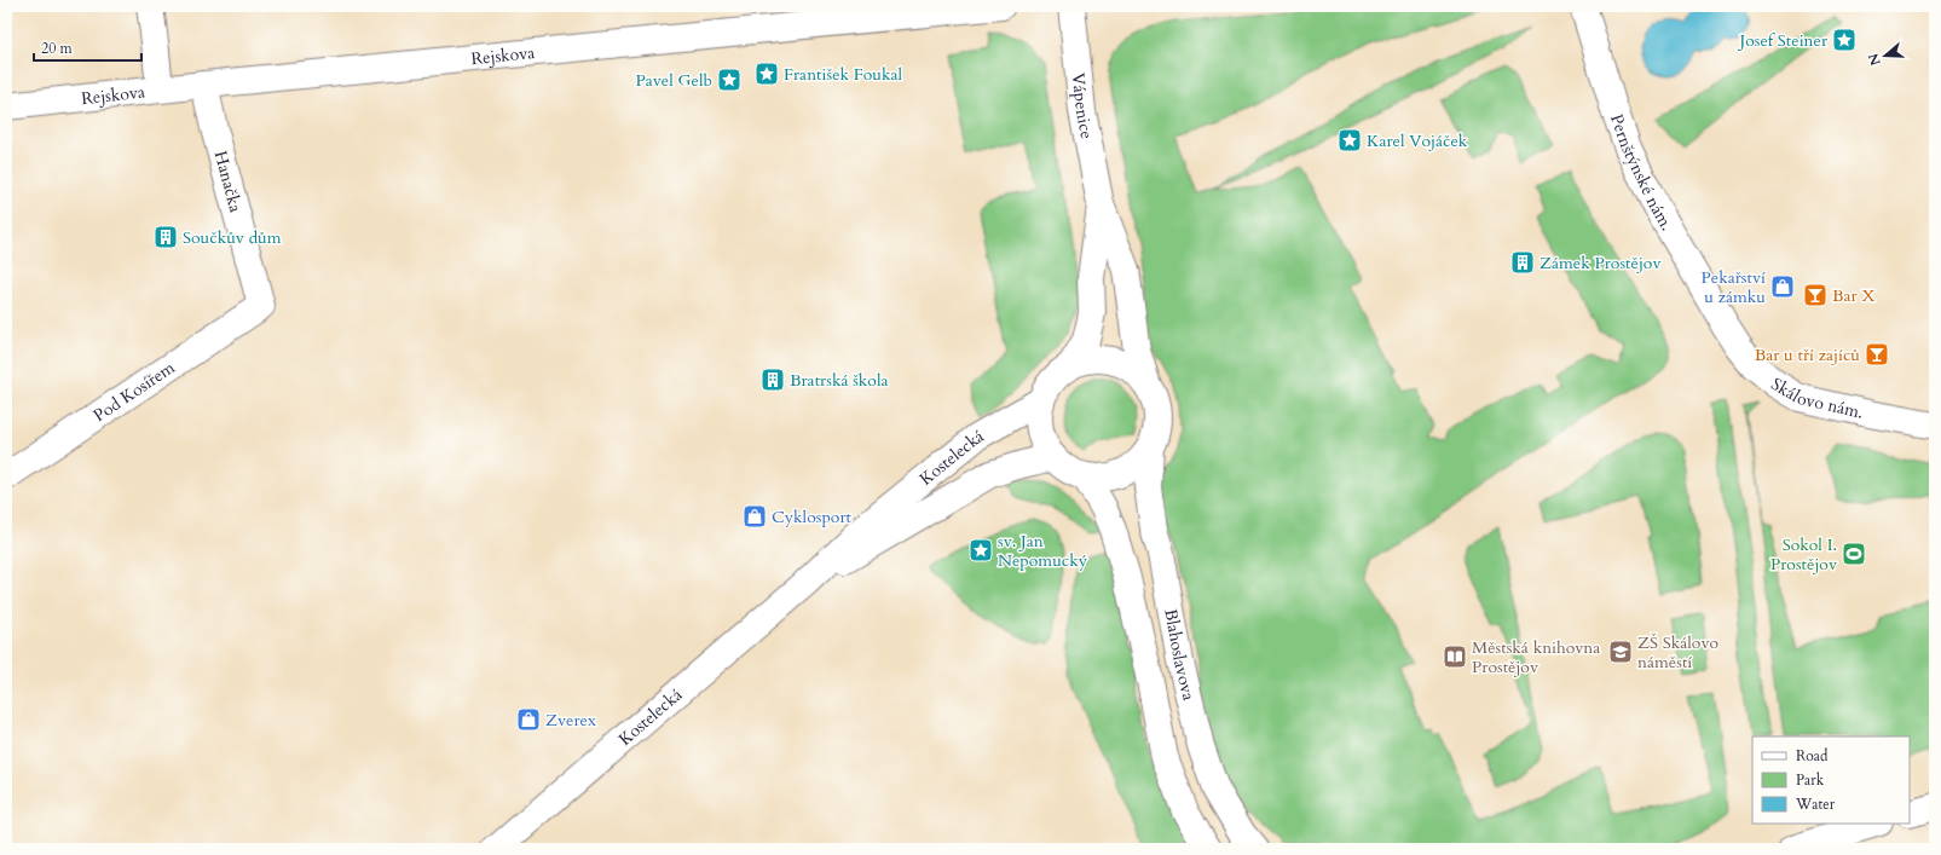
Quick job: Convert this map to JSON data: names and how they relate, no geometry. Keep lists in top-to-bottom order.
{
  "streets": {
    "street": [
      "Rejskova",
      "Vápenice",
      "Pernštýnské nám.",
      "Hanačka",
      "Pod Kosířem",
      "Skálovo nám.",
      "Kostelecká",
      "Blahoslavova"
    ]
  },
  "crossings": [
    ["Rejskova", "Hanačka"],
    ["Vápenice", "Kostelecká"],
    ["Vápenice", "Blahoslavova"],
    ["Pernštýnské nám.", "Skálovo nám."],
    ["Hanačka", "Pod Kosířem"],
    ["Kostelecká", "Blahoslavova"]
  ],
  "places": {
    "place": [
      "Josef Steiner",
      "František Foukal",
      "Pavel Gelb",
      "Karel Vojáček",
      "sv. Jan Nepomucký"
    ],
    "building": ["Součkův dům", "Zámek Prostějov", "Bratrská škola"],
    "shop": ["Pekařství u zámku", "Cyklosport", "Zverex"],
    "bar": ["Bar X", "Bar u tří zajíců"],
    "sports": ["Sokol I. Prostějov"],
    "school or university": ["ZŠ Skálovo náměstí"],
    "library": ["Městská knihovna Prostějov"]
  },
  "legend": ["Road", "Park", "Water"],
  "scale_bar": "20 m",
  "north": "left"
}
